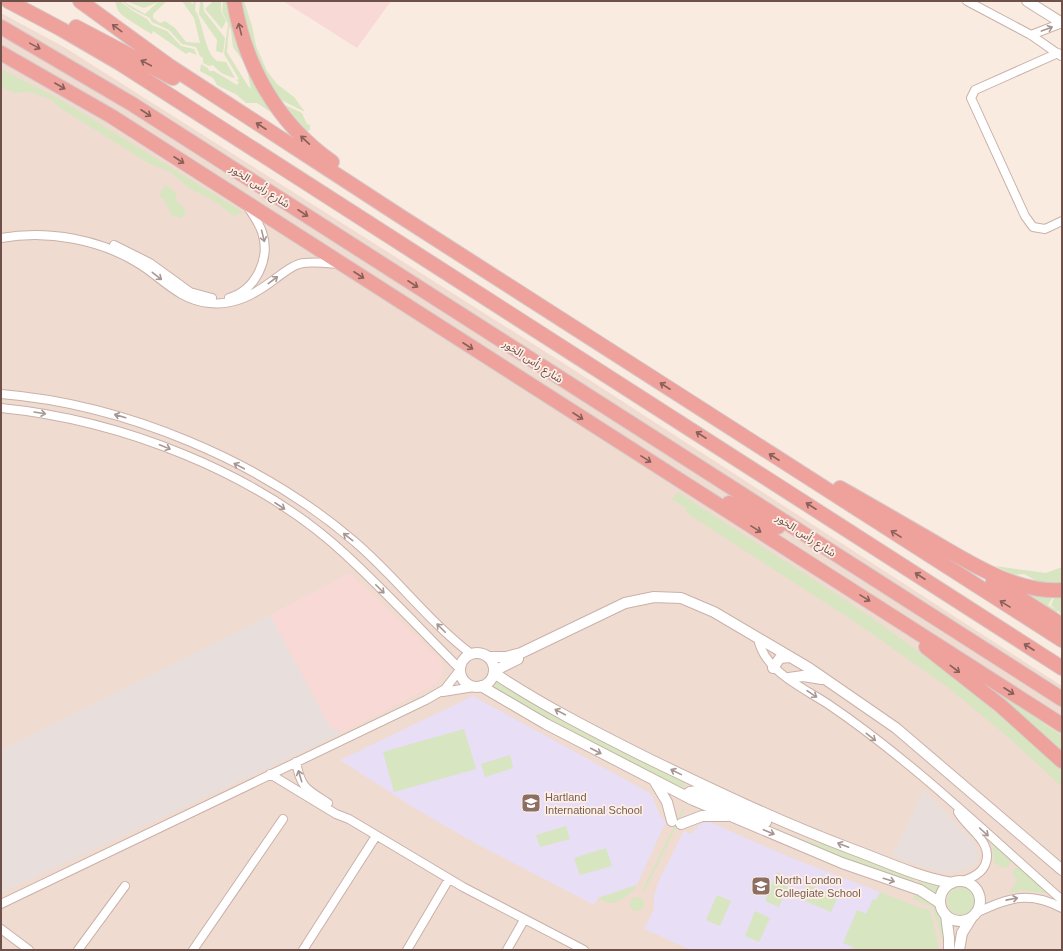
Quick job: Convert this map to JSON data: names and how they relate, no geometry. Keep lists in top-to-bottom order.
{
  "streets": {
    "highway": ["شارع رأس الخور"]
  },
  "places": {
    "school or university": ["Hartland International School", "North London Collegiate School"]
  }
}
